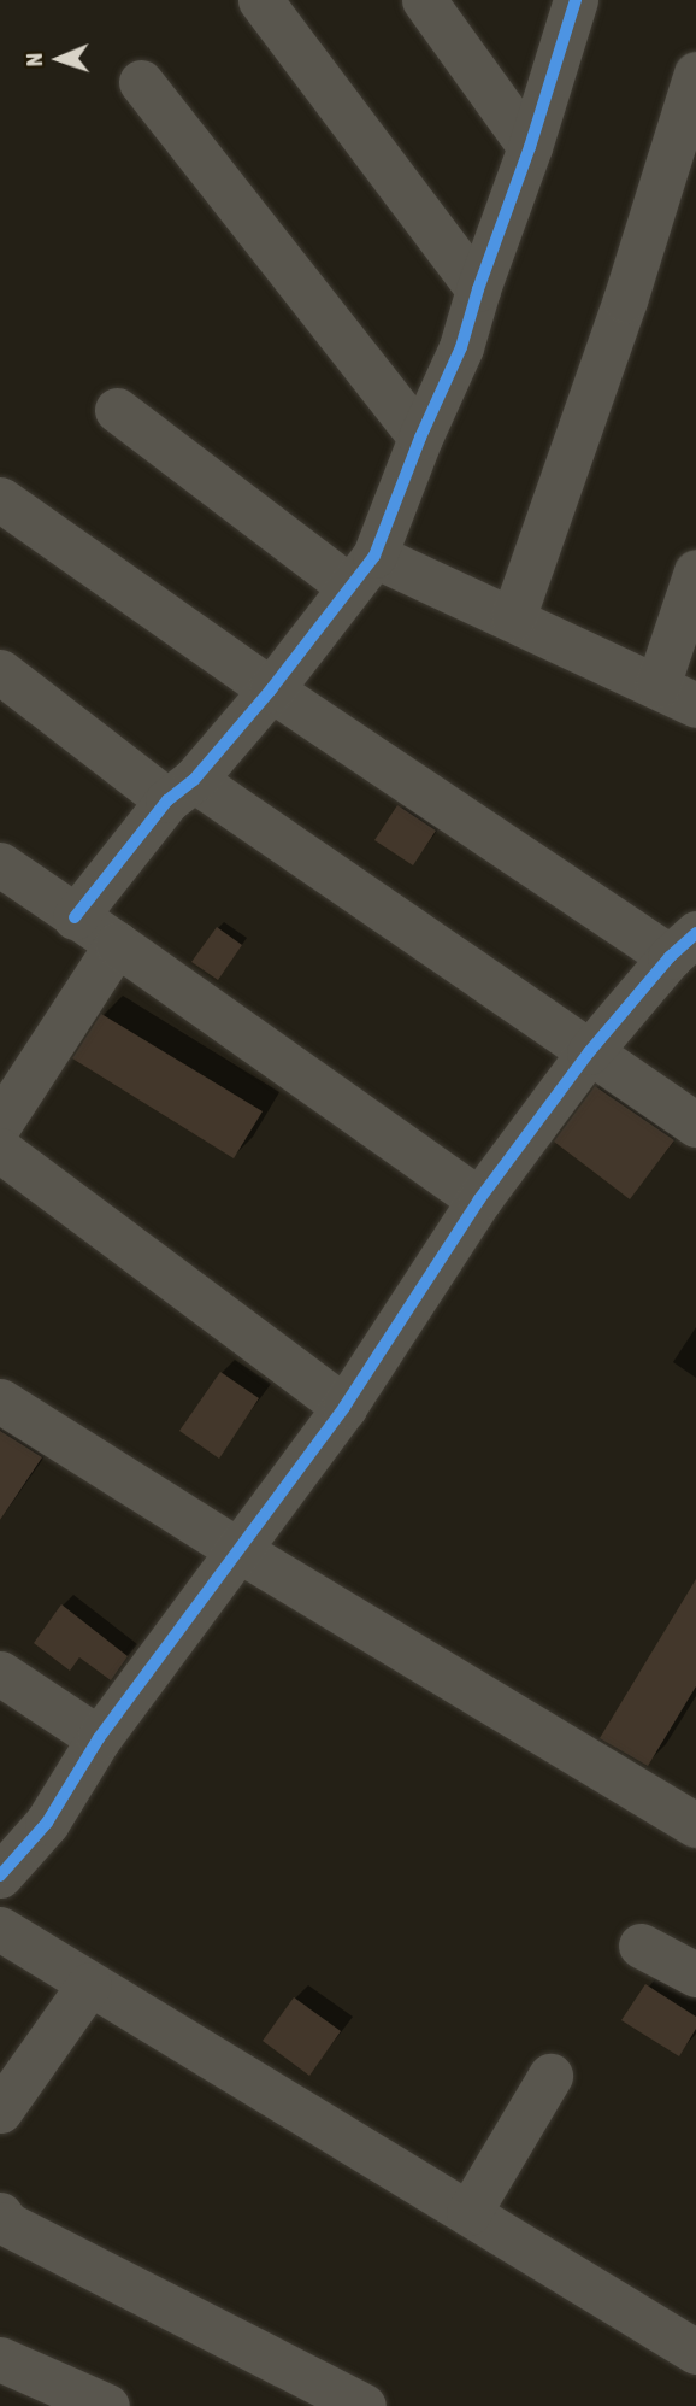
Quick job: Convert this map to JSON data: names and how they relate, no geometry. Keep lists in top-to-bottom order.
{
  "north": "left"
}
